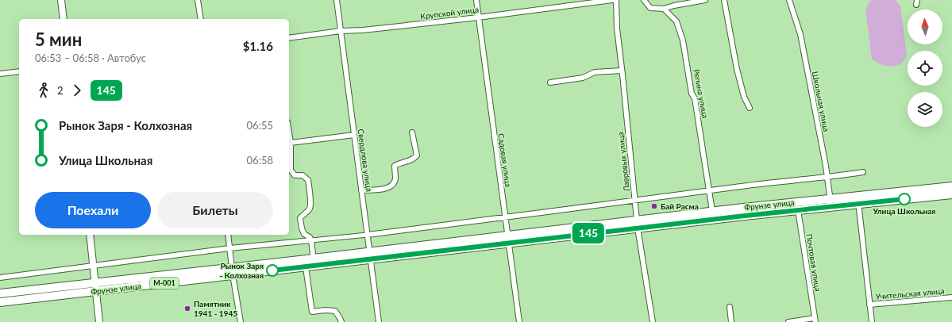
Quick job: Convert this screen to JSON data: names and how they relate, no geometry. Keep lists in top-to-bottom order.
{
  "streets": {
    "main road": ["Фрунзе улица", "M-001"],
    "street": [
      "Крупской улица",
      "Репина улица",
      "Школьная улица",
      "Свердлова улица",
      "Садовая улица",
      "Лавровых улица",
      "Почтовая улица",
      "Учительская улица"
    ]
  },
  "crossings": [
    ["Крупской улица", "Свердлова улица"],
    ["Крупской улица", "Садовая улица"],
    ["Репина улица", "Фрунзе улица"],
    ["Школьная улица", "Фрунзе улица"],
    ["Свердлова улица", "Фрунзе улица"],
    ["Садовая улица", "Фрунзе улица"],
    ["Лавровых улица", "Фрунзе улица"],
    ["Фрунзе улица", "Почтовая улица"]
  ],
  "places": [
    "Улица Школьная",
    "Бай Расма",
    "Рынок Заря - Колхозная",
    "Памятник 1941 - 1945"
  ],
  "lines": ["bus line 145"],
  "north": "top",
  "page": {
    "on_map": "145",
    "heading": ["5 мин", "06:53 – 06:58 · Автобус", "$1.16"],
    "legs": ["2", "145"],
    "list": [
      {
        "name": "Рынок Заря - Колхозная",
        "value": "06:55"
      },
      {
        "name": "Улица Школьная",
        "value": "06:58"
      }
    ],
    "buttons": ["Поехали", "Билеты"]
  }
}
